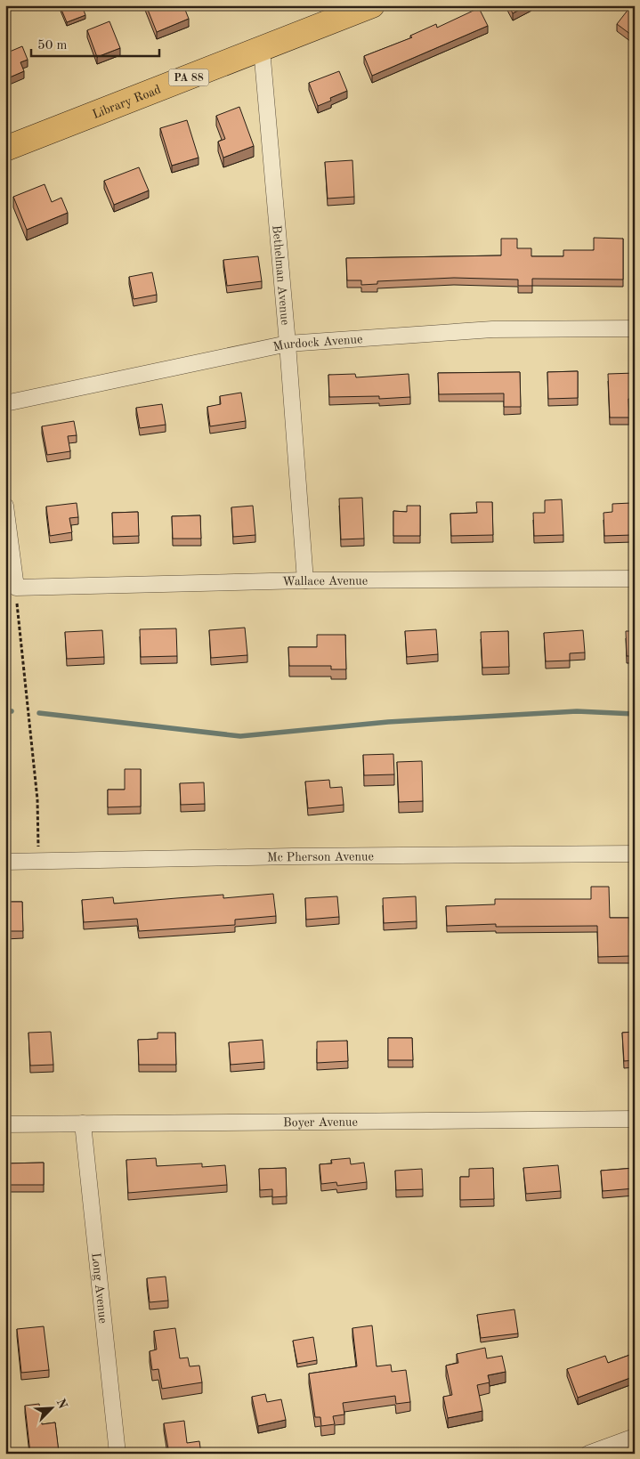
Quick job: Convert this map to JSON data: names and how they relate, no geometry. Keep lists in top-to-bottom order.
{
  "streets": {
    "main road": ["PA 88", "Library Road"],
    "street": [
      "Bethelman Avenue",
      "Murdock Avenue",
      "Wallace Avenue",
      "Mc Pherson Avenue",
      "Boyer Avenue",
      "Long Avenue"
    ]
  },
  "crossings": [
    ["Library Road", "Bethelman Avenue"],
    ["Bethelman Avenue", "Murdock Avenue"],
    ["Bethelman Avenue", "Wallace Avenue"],
    ["Boyer Avenue", "Long Avenue"]
  ],
  "scale_bar": "50 m",
  "north": "top right"
}
